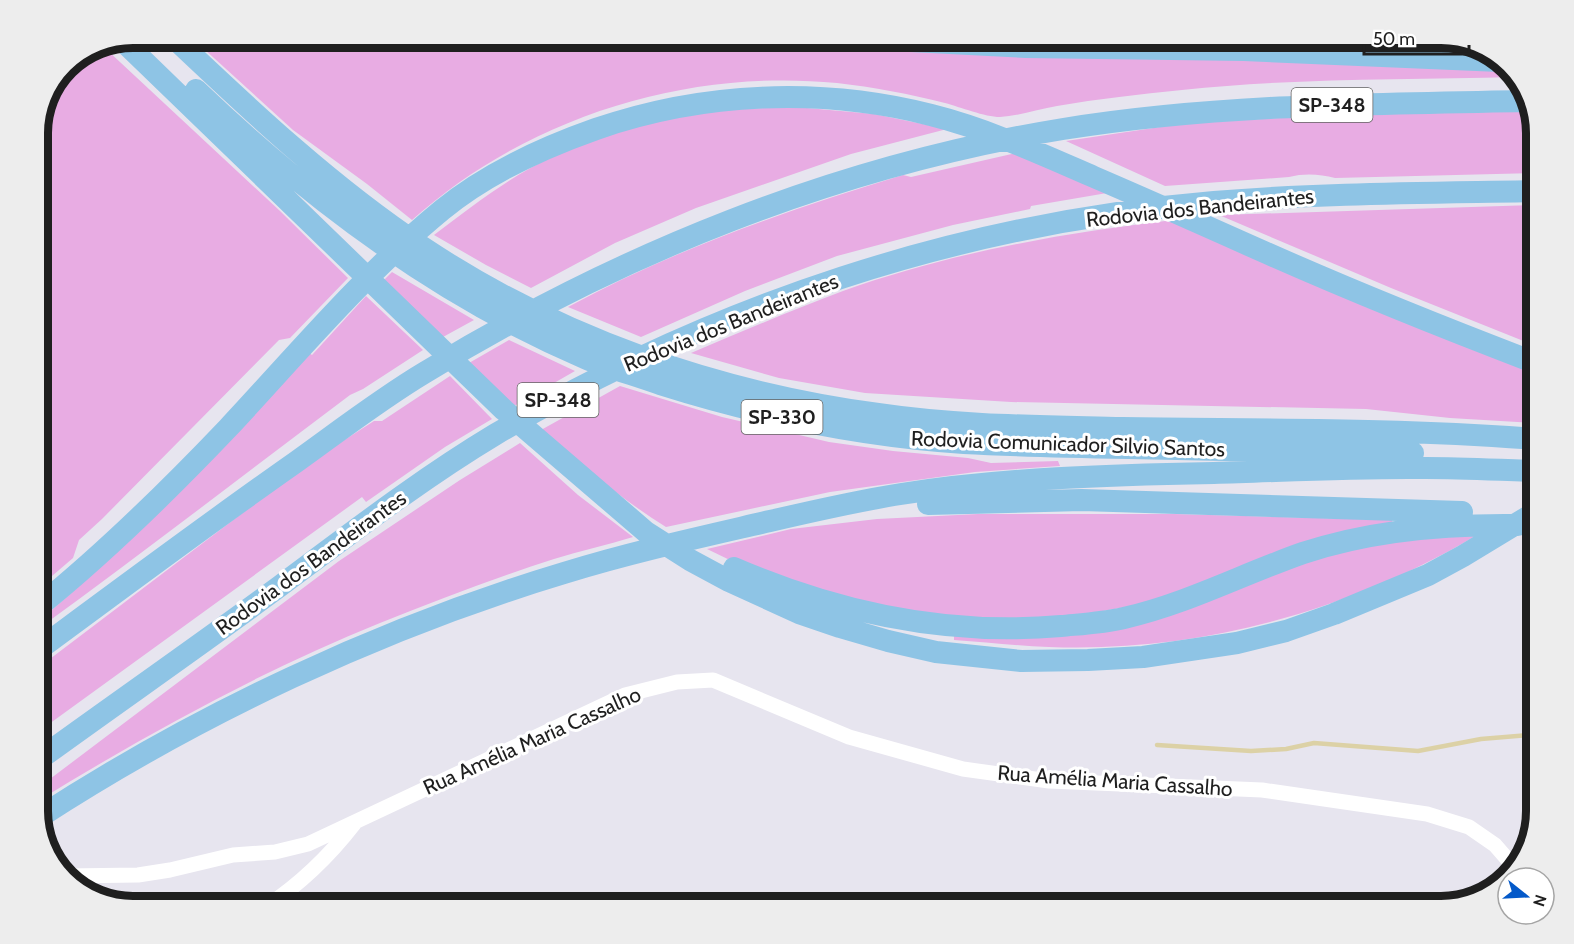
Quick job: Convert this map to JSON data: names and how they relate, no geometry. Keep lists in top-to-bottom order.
{
  "streets": {
    "highway": [
      "SP-348",
      "Rodovia dos Bandeirantes",
      "SP-330",
      "Rodovia Comunicador Silvio Santos"
    ],
    "street": ["Rua Amélia Maria Cassalho"]
  },
  "scale_bar": "50 m",
  "north": "right"
}
